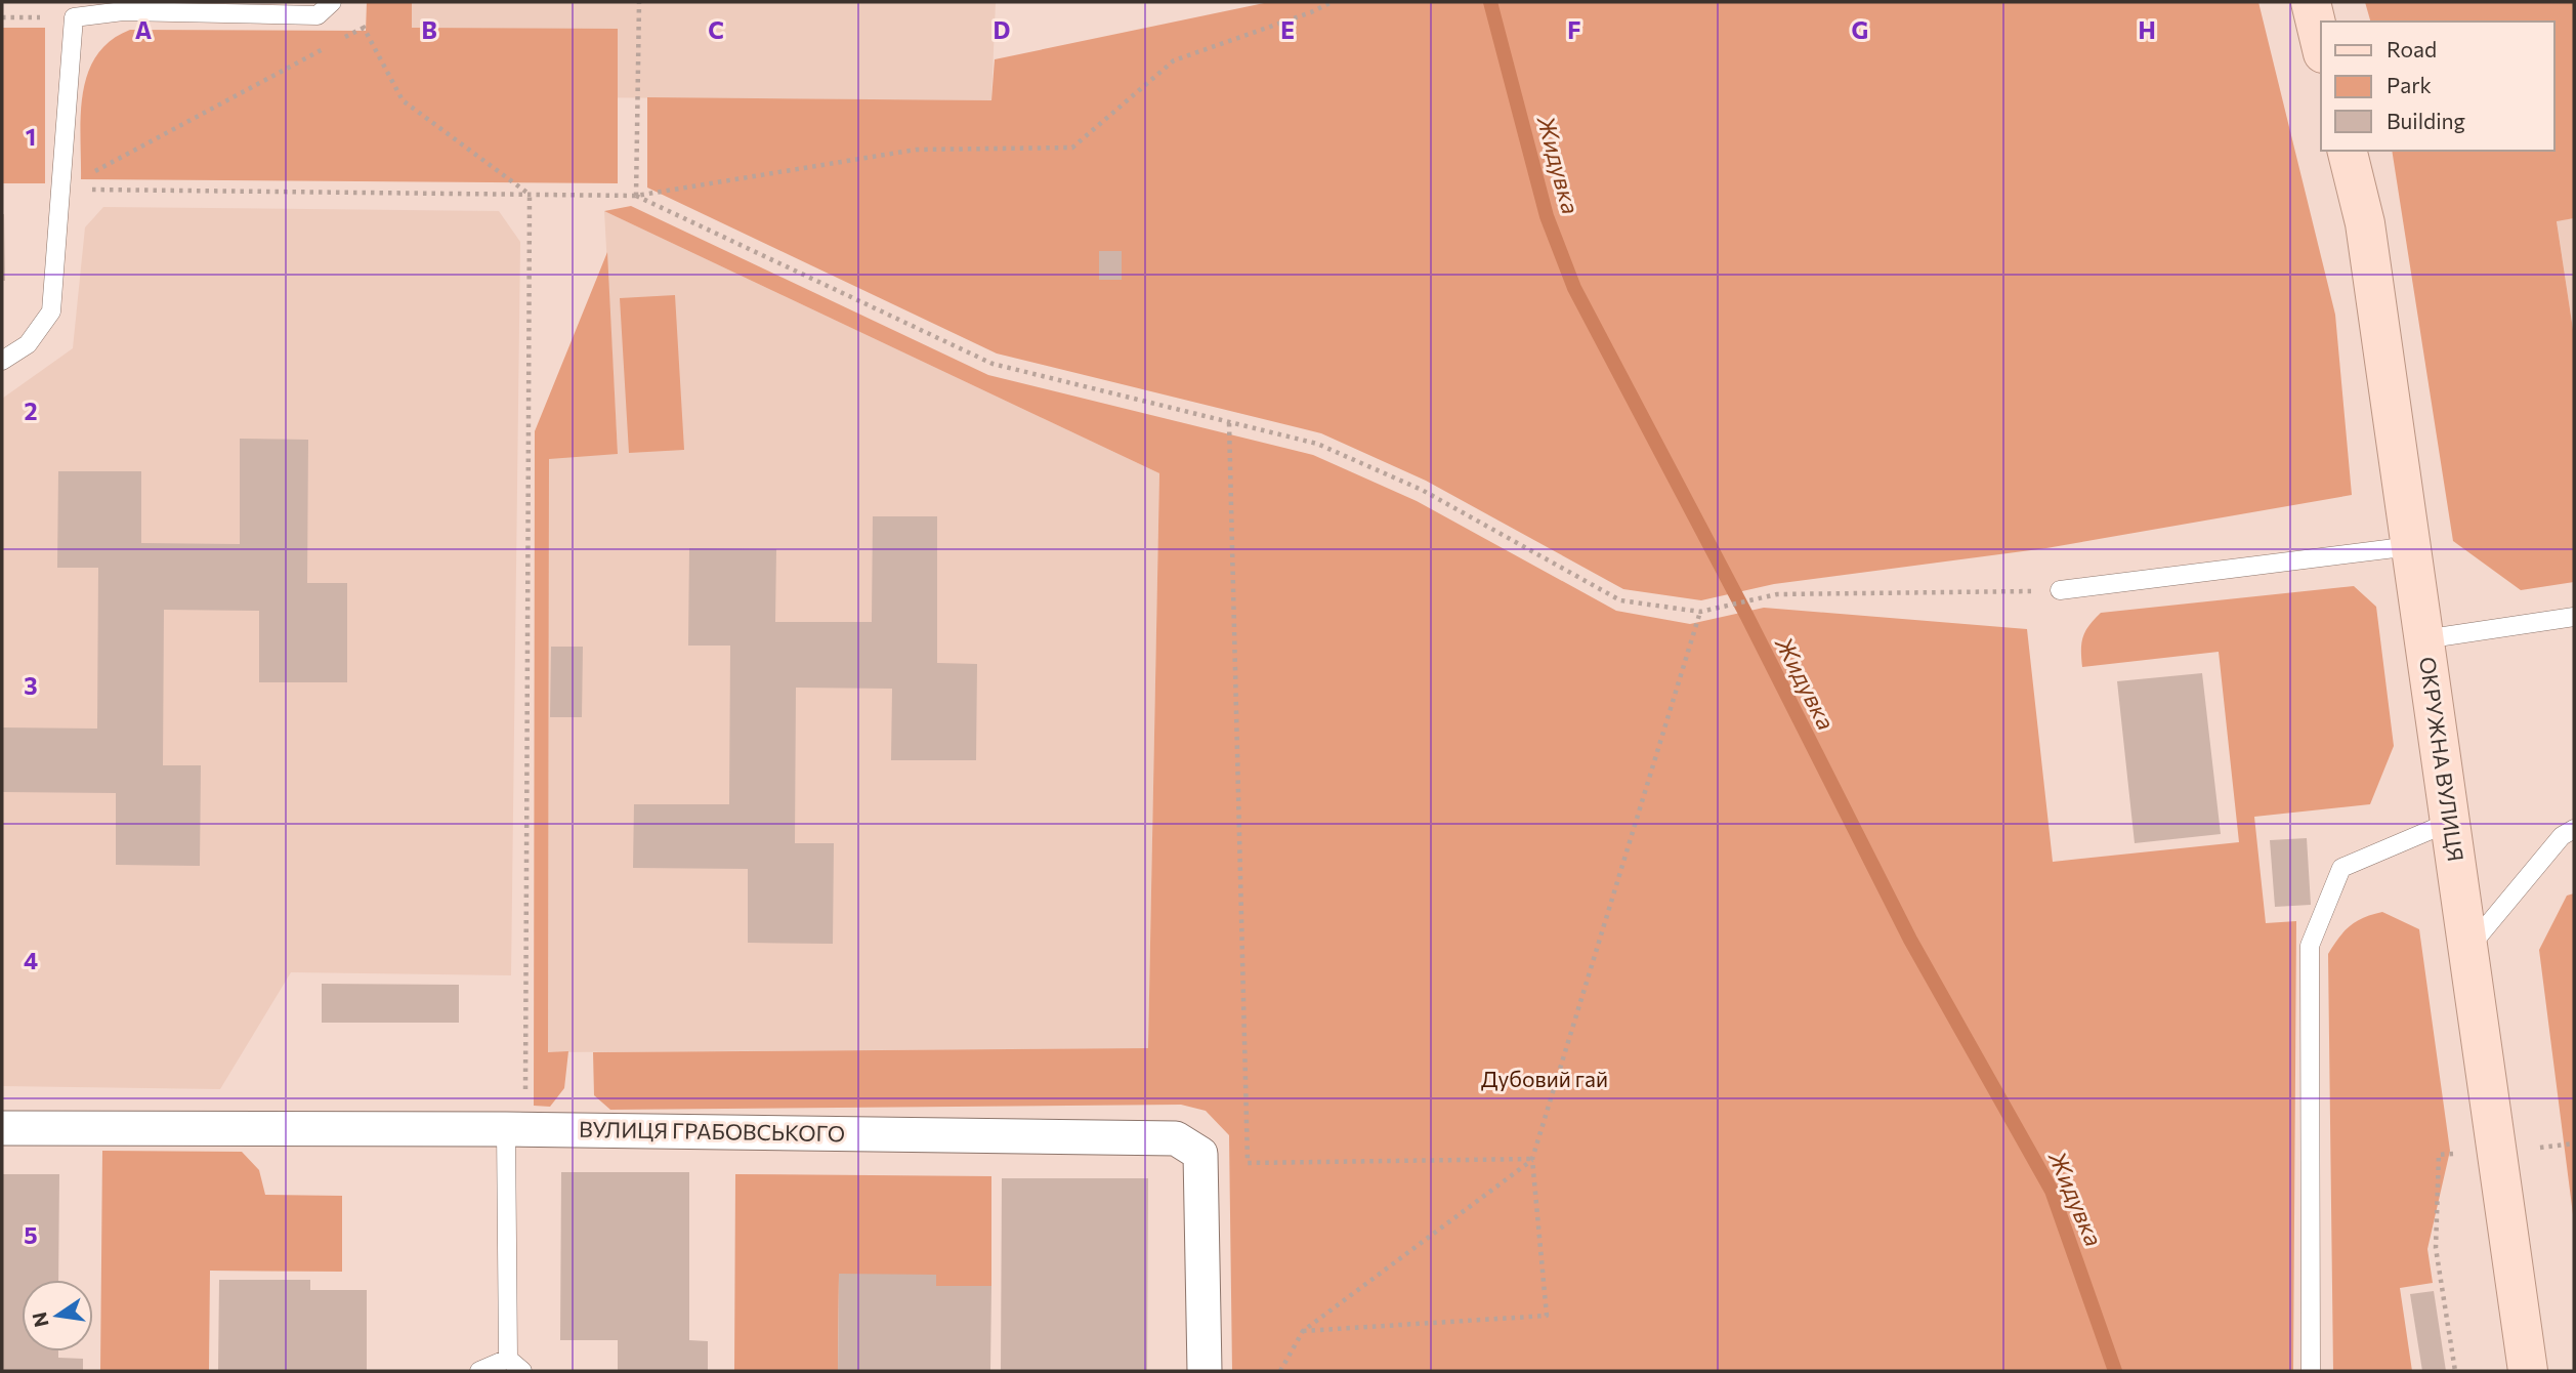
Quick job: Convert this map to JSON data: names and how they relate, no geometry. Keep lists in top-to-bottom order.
{
  "streets": {
    "main road": ["ОКРУЖНА ВУЛИЦЯ"],
    "street": ["ВУЛИЦЯ ГРАБОВСЬКОГО"]
  },
  "water": ["Жидувка"],
  "parks": ["Дубовий гай"],
  "legend": ["Road", "Park", "Building"],
  "north": "left",
  "grid": {
    "columns": [
      "A",
      "B",
      "C",
      "D",
      "E",
      "F",
      "G",
      "H"
    ],
    "rows": [
      "1",
      "2",
      "3",
      "4",
      "5"
    ]
  }
}
